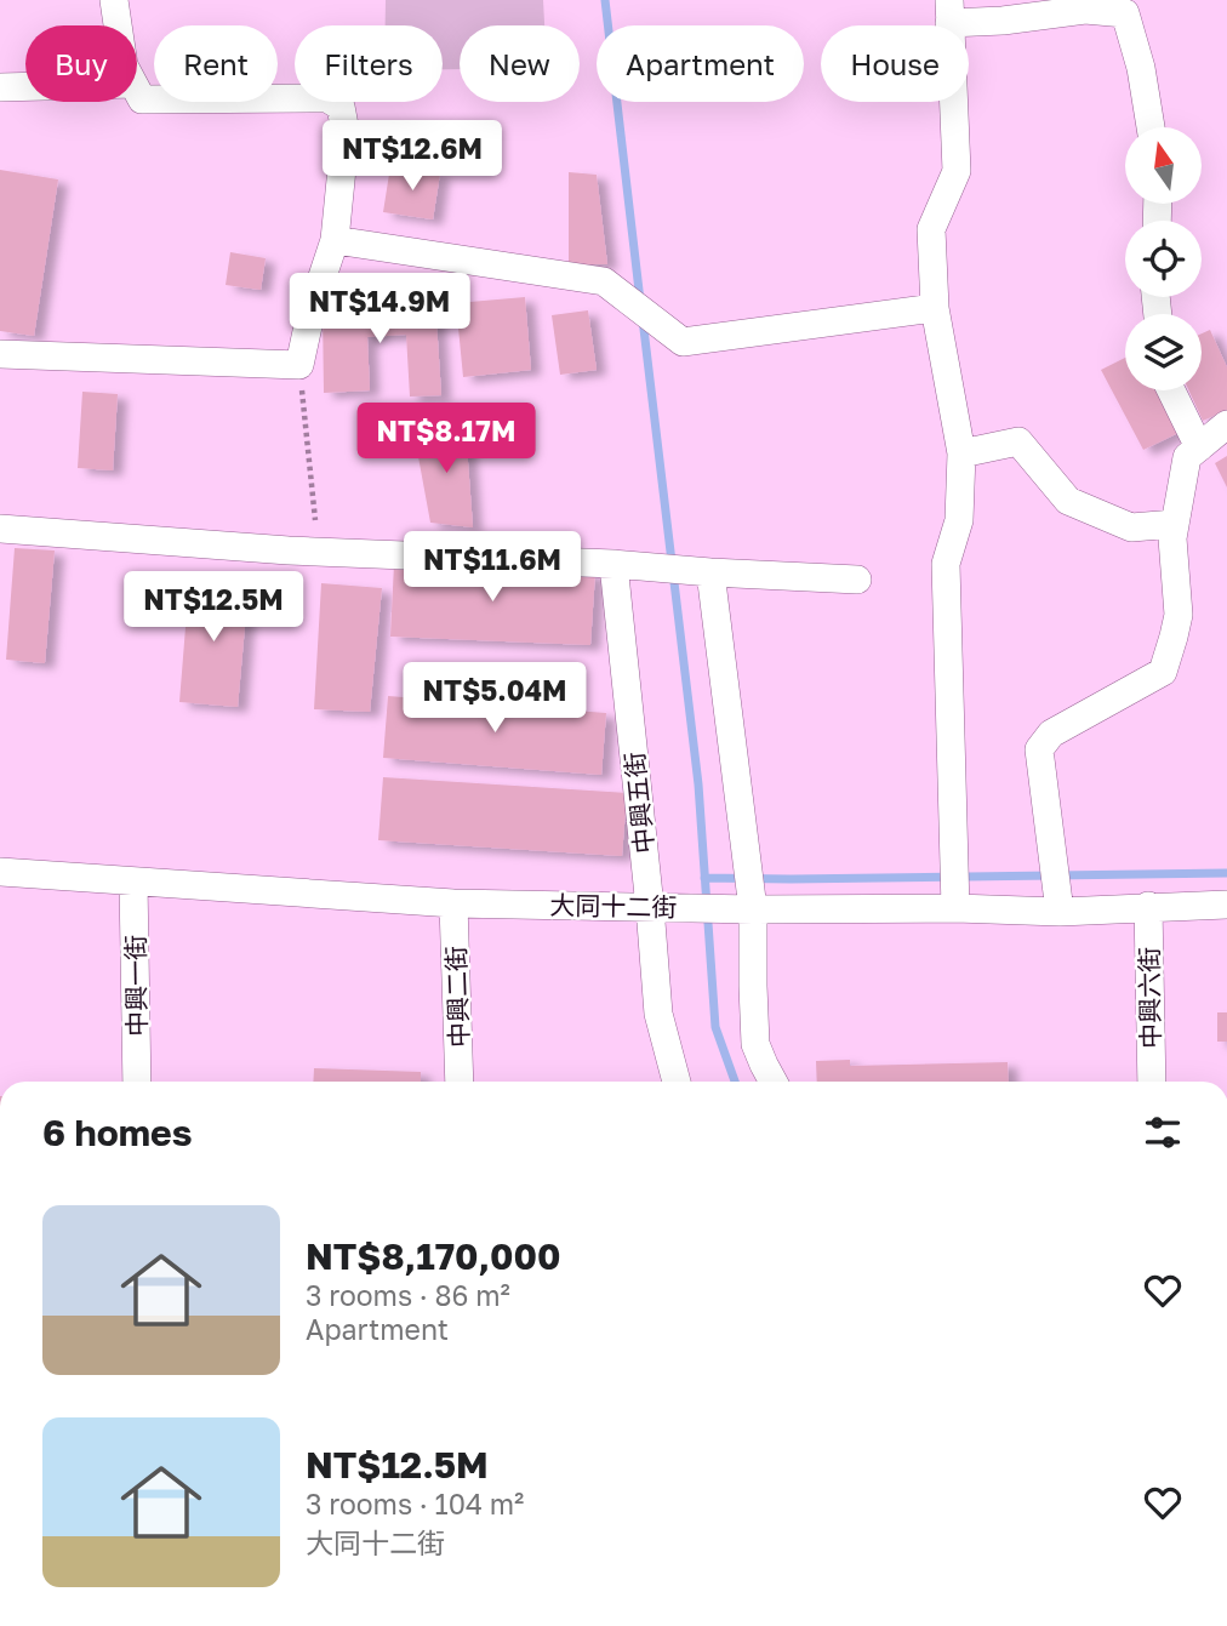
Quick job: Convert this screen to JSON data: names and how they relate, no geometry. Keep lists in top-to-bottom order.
{
  "streets": {
    "street": [
      "中興五街",
      "大同十二街",
      "中興一街",
      "中興二街",
      "中興六街"
    ]
  },
  "crossings": [
    ["中興五街", "大同十二街"],
    ["大同十二街", "中興一街"],
    ["大同十二街", "中興二街"],
    ["大同十二街", "中興六街"]
  ],
  "north": "top",
  "page": {
    "chip": [
      "Buy",
      "Rent",
      "Filters",
      "New",
      "Apartment",
      "House"
    ],
    "price": [
      "NT$12.6M",
      "NT$14.9M",
      "NT$8.17M",
      "NT$11.6M",
      "NT$12.5M",
      "NT$5.04M"
    ],
    "heading": "6 homes",
    "list": [
      {
        "name": "NT$8,170,000",
        "note": "3 rooms · 86 m² · Apartment"
      },
      {
        "name": "NT$12.5M",
        "note": "3 rooms · 104 m² · 大同十二街"
      }
    ]
  }
}
